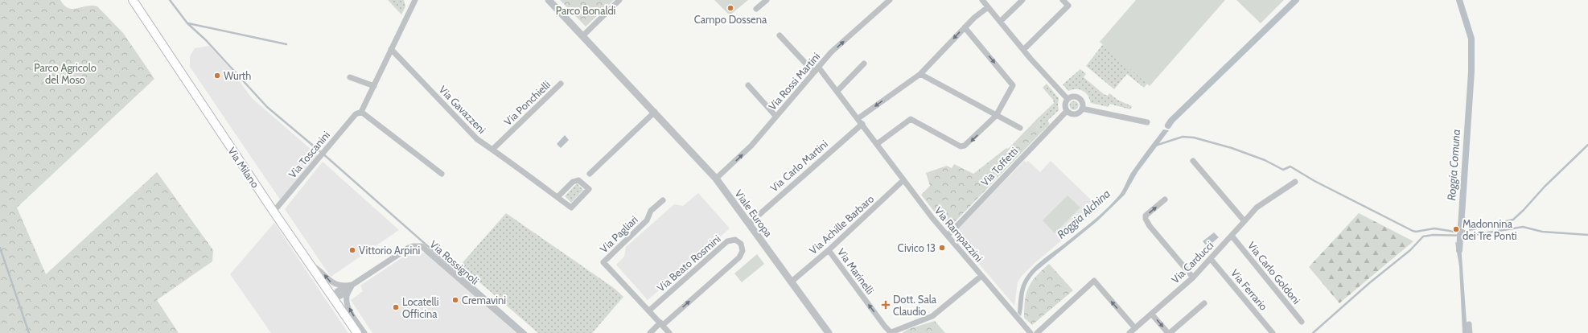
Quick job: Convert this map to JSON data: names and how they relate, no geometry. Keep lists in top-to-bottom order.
{
  "streets": {
    "main road": ["Via Milano"],
    "street": [
      "Via Rossi Martini",
      "Via Ponchielli",
      "Via Gavazzeni",
      "Via Toscanini",
      "Via Carlo Martini",
      "Via Toffetti",
      "Viale Europa",
      "Via Achille Barbaro",
      "Via Pagliari",
      "Via Rampazzini",
      "Via Rossignoli",
      "Via Carducci",
      "Via Beato Rosmini",
      "Via Marinelli",
      "Via Carlo Goldoni",
      "Via Ferrario"
    ]
  },
  "crossings": [
    ["Via Rossi Martini", "Viale Europa"],
    ["Via Rossi Martini", "Via Rampazzini"],
    ["Via Ponchielli", "Via Gavazzeni"],
    ["Via Gavazzeni", "Via Toscanini"],
    ["Via Toscanini", "Via Milano"],
    ["Via Carlo Martini", "Viale Europa"],
    ["Via Carlo Martini", "Via Rampazzini"],
    ["Via Toffetti", "Via Rampazzini"],
    ["Via Milano", "Via Rossignoli"],
    ["Viale Europa", "Via Achille Barbaro"],
    ["Via Achille Barbaro", "Via Rampazzini"],
    ["Via Achille Barbaro", "Via Marinelli"],
    ["Via Pagliari", "Via Beato Rosmini"],
    ["Via Carducci", "Via Carlo Goldoni"],
    ["Via Carducci", "Via Ferrario"]
  ],
  "one_way": ["Via Rossi Martini", "Via Marinelli"],
  "water": ["Roggia Comuna", "Roggia Alchina"],
  "parks": ["Parco Bonaldi", "Parco Agricolo del Moso"],
  "places": {
    "other": [
      "Campo Dossena",
      "Wurth",
      "Madonnina dei Tre Ponti",
      "Civico 13",
      "Vittorio Arpini",
      "Cremavini",
      "Locatelli Officina"
    ],
    "health": ["Dott. Sala Claudio"]
  }
}
